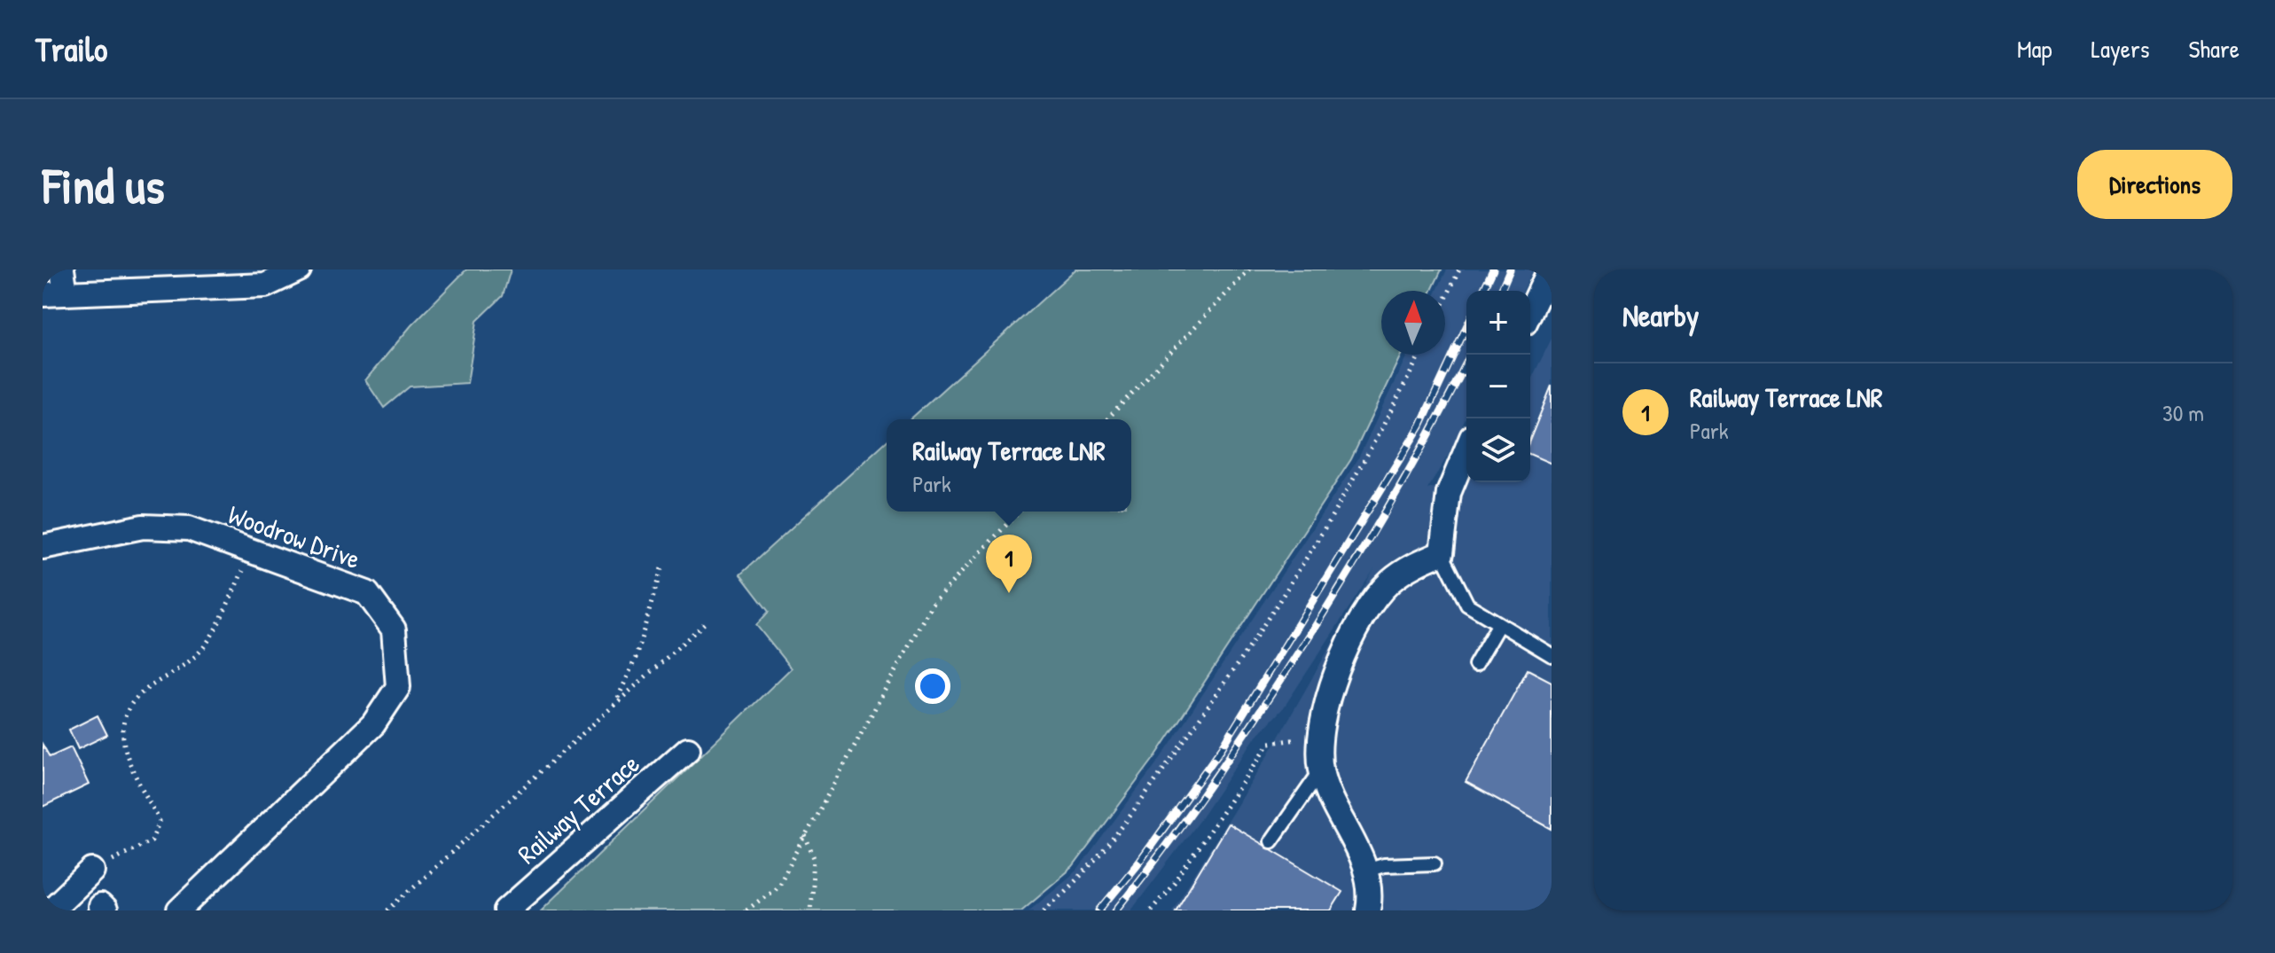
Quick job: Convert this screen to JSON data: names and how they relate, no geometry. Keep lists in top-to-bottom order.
{
  "streets": {
    "street": ["Woodrow Drive", "Railway Terrace"]
  },
  "north": "top",
  "page": {
    "header": "Trailo",
    "nav": ["Map", "Layers", "Share"],
    "buttons": "Directions",
    "title": "Find us",
    "heading": "Nearby",
    "map_buttons": ["+", "−"],
    "list": [
      {
        "mark": "1",
        "name": "Railway Terrace LNR",
        "note": "Park",
        "value": "30 m"
      }
    ],
    "popup": ["Railway Terrace LNR", "Park"],
    "pins": "1"
  }
}
